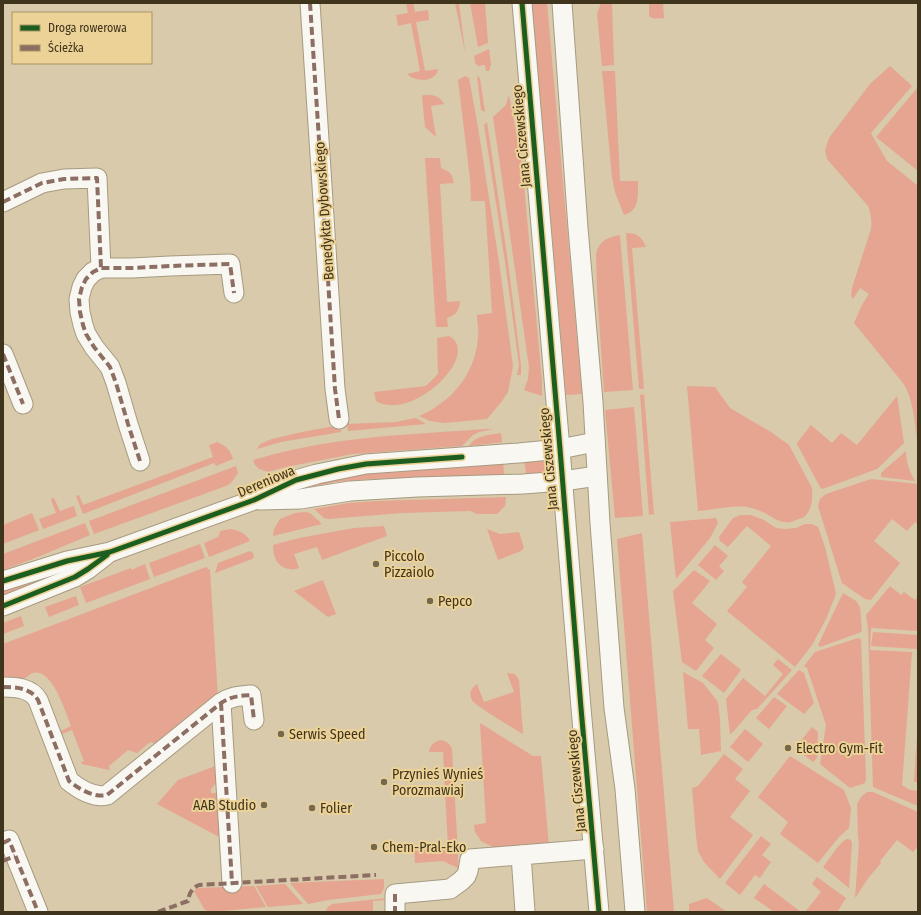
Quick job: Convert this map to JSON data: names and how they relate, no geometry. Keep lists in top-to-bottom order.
{
  "streets": {
    "street": ["Jana Ciszewskiego", "Benedykta Dybowskiego", "Dereniowa"]
  },
  "crossings": [
    ["Jana Ciszewskiego", "Dereniowa"]
  ],
  "places": [
    "Piccolo Pizzaiolo",
    "Pepco",
    "Serwis Speed",
    "Electro Gym-Fit",
    "Przynieś Wynieś Porozmawiaj",
    "AAB Studio",
    "Folier",
    "Chem-Pral-Eko"
  ],
  "legend": ["Droga rowerowa", "Ścieżka"]
}
